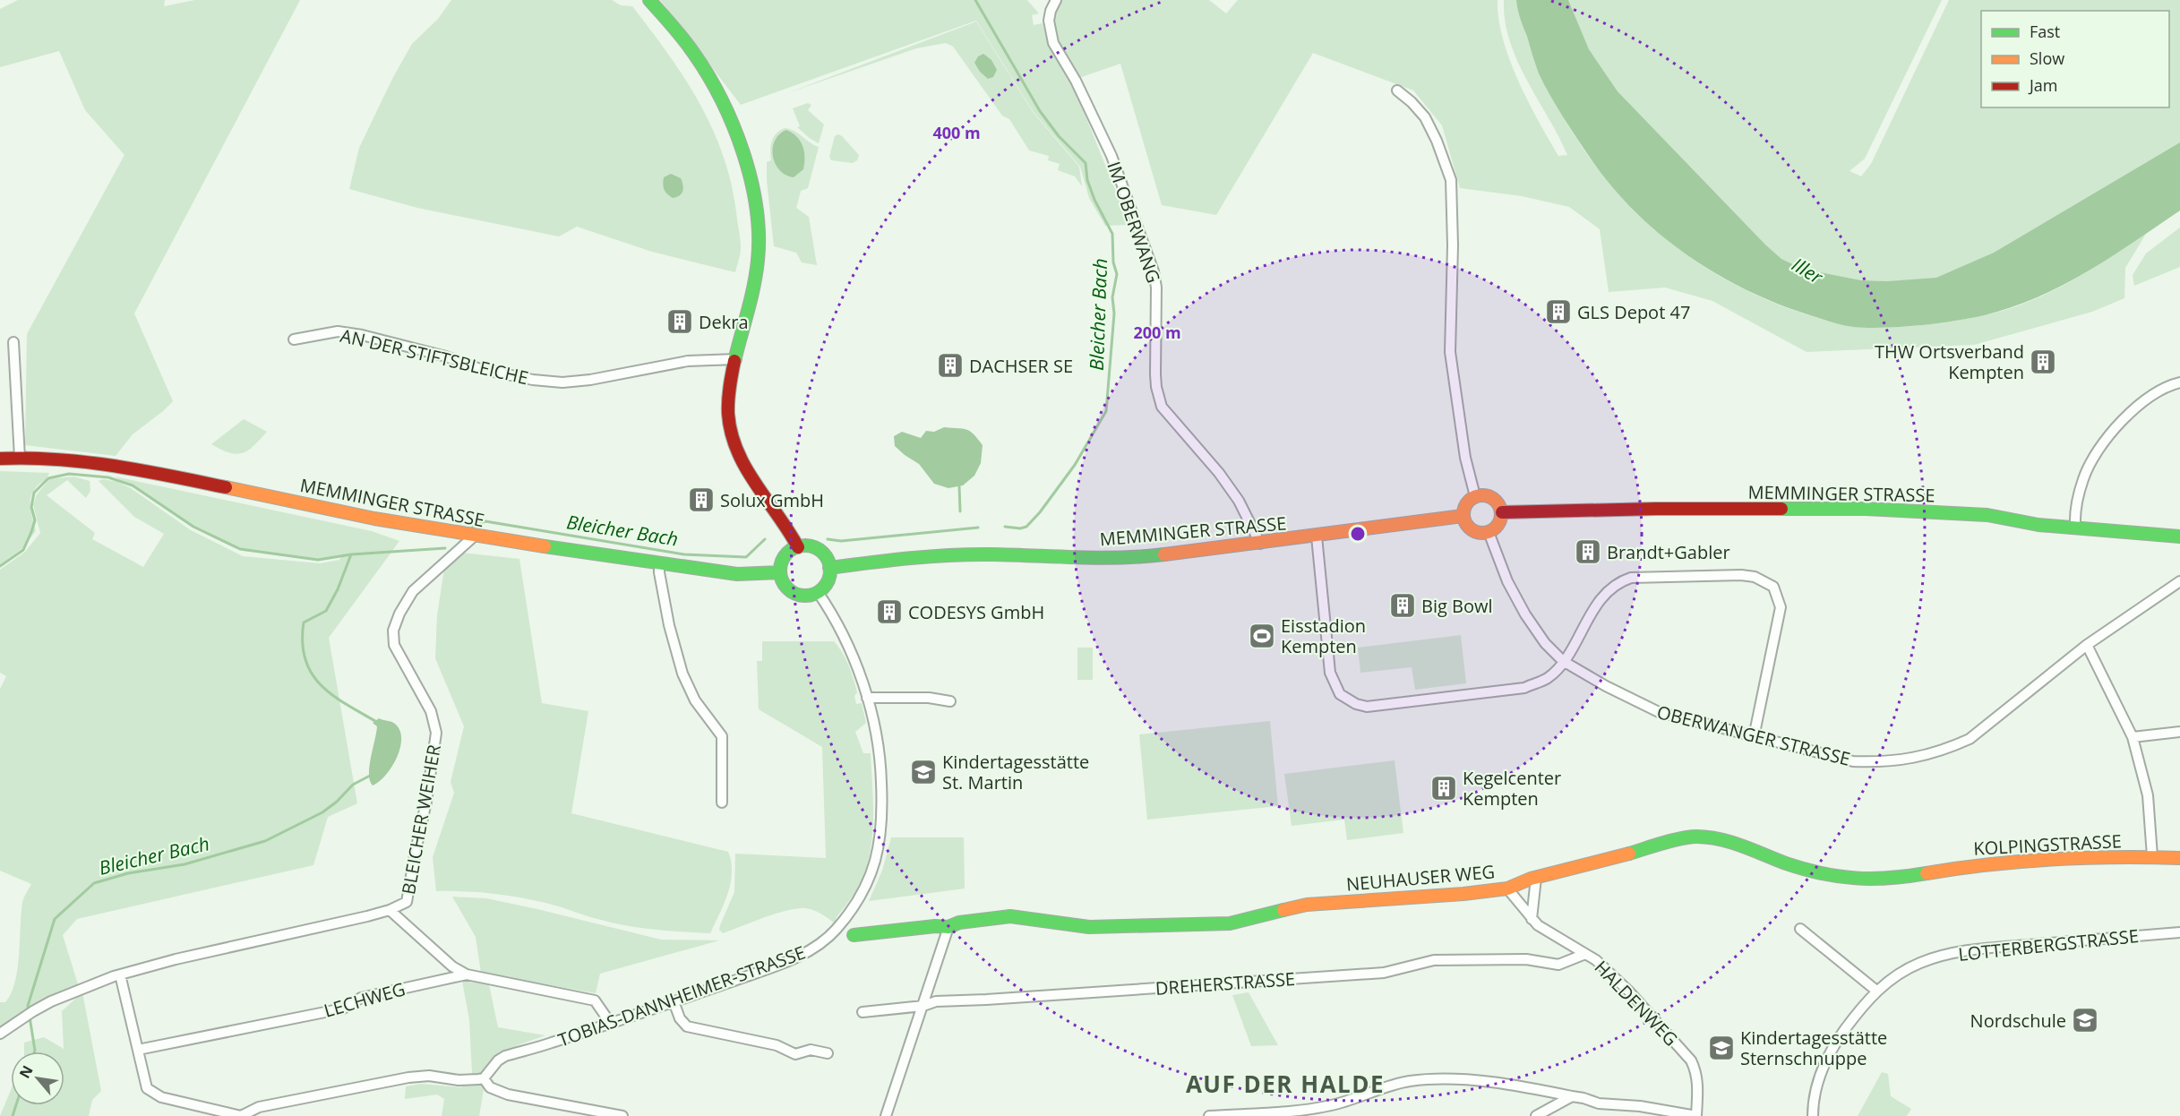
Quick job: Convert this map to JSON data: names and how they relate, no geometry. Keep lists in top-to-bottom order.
{
  "streets": {
    "main road": ["MEMMINGER STRASSE", "KOLPINGSTRASSE", "NEUHAUSER WEG"],
    "street": [
      "IM OBERWANG",
      "AN DER STIFTSBLEICHE",
      "OBERWANGER STRASSE",
      "BLEICHER WEIHER",
      "LOTTERBERGSTRASSE",
      "DREHERSTRASSE",
      "TOBIAS-DANNHEIMER-STRASSE",
      "LECHWEG",
      "HALDENWEG"
    ]
  },
  "crossings": [
    ["IM OBERWANG", "MEMMINGER STRASSE"],
    ["MEMMINGER STRASSE", "OBERWANGER STRASSE"],
    ["MEMMINGER STRASSE", "BLEICHER WEIHER"],
    ["MEMMINGER STRASSE", "TOBIAS-DANNHEIMER-STRASSE"],
    ["KOLPINGSTRASSE", "NEUHAUSER WEG"],
    ["NEUHAUSER WEG", "HALDENWEG"],
    ["DREHERSTRASSE", "HALDENWEG"],
    ["TOBIAS-DANNHEIMER-STRASSE", "LECHWEG"]
  ],
  "districts": ["AUF DER HALDE"],
  "water": ["Iller", "Bleicher Bach"],
  "places": {
    "building": [
      "GLS Depot 47",
      "Dekra",
      "THW Ortsverband Kempten",
      "DACHSER SE",
      "Solux GmbH",
      "Brandt+Gabler",
      "Big Bowl",
      "CODESYS GmbH",
      "Kegelcenter Kempten"
    ],
    "sports": ["Eisstadion Kempten"],
    "school or university": ["Kindertagesstätte St. Martin", "Nordschule", "Kindertagesstätte Sternschnuppe"]
  },
  "legend": ["Fast", "Slow", "Jam"],
  "north": "top left",
  "rings": ["400 m", "200 m"]
}
